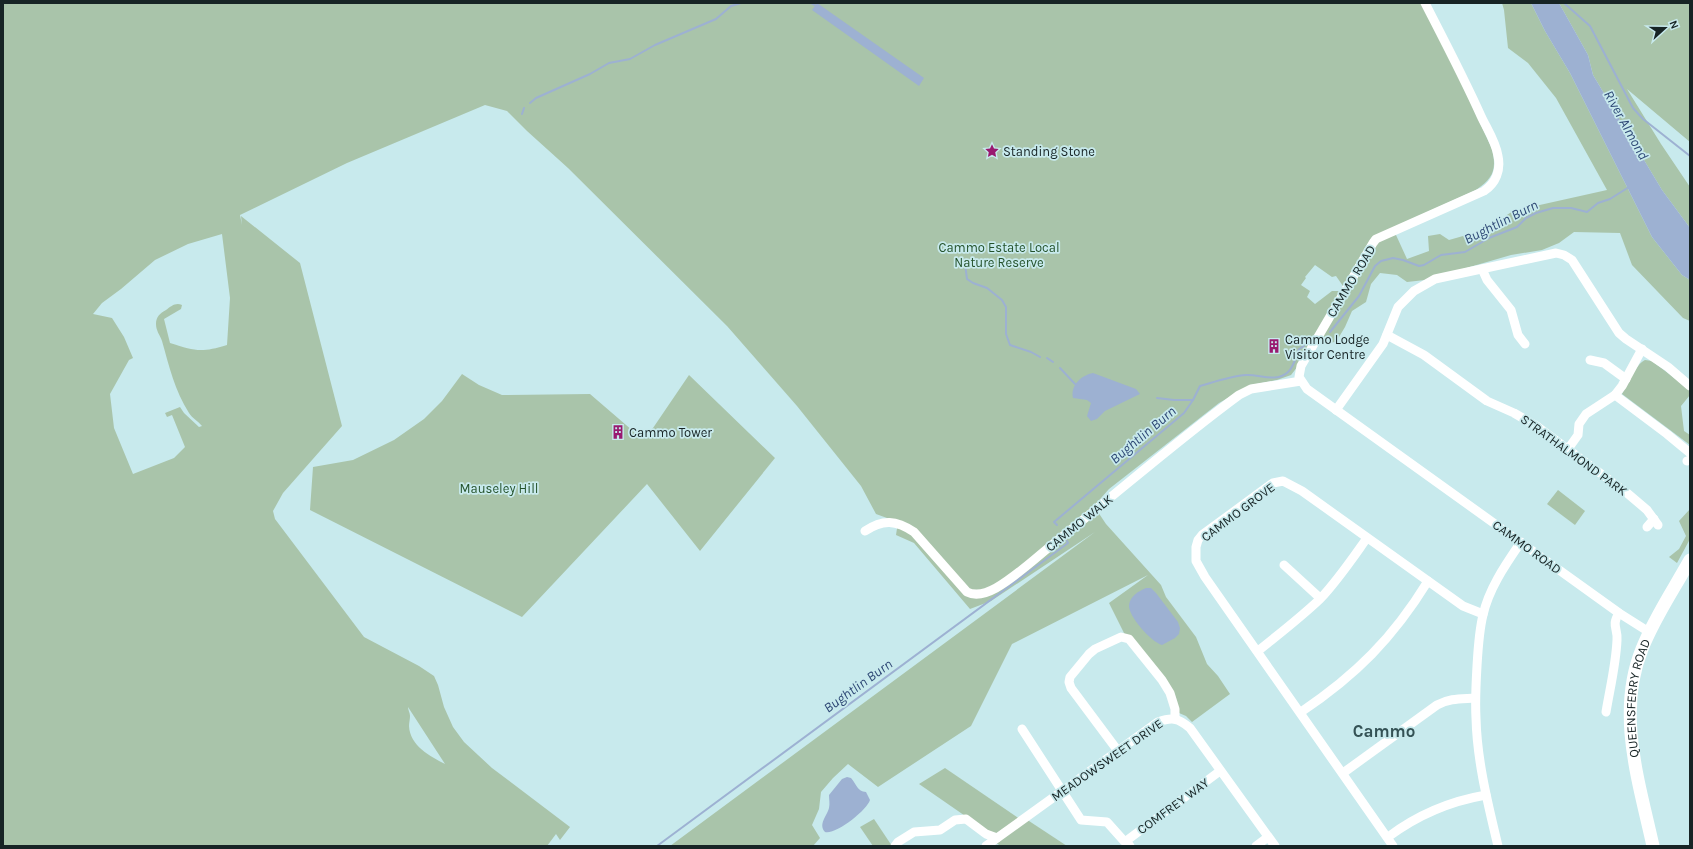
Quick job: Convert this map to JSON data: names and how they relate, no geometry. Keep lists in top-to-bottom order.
{
  "streets": {
    "main road": ["QUEENSFERRY ROAD"],
    "street": [
      "CAMMO ROAD",
      "STRATHALMOND PARK",
      "CAMMO GROVE",
      "CAMMO WALK",
      "MEADOWSWEET DRIVE",
      "COMFREY WAY"
    ]
  },
  "crossings": [
    ["CAMMO ROAD", "CAMMO WALK"],
    ["CAMMO ROAD", "QUEENSFERRY ROAD"],
    ["MEADOWSWEET DRIVE", "COMFREY WAY"]
  ],
  "districts": ["Cammo"],
  "water": ["River Almond", "Bughtlin Burn"],
  "parks": ["Cammo Estate Local Nature Reserve", "Mauseley Hill"],
  "places": {
    "place": ["Standing Stone"],
    "building": ["Cammo Lodge Visitor Centre", "Cammo Tower"]
  },
  "north": "right"
}
